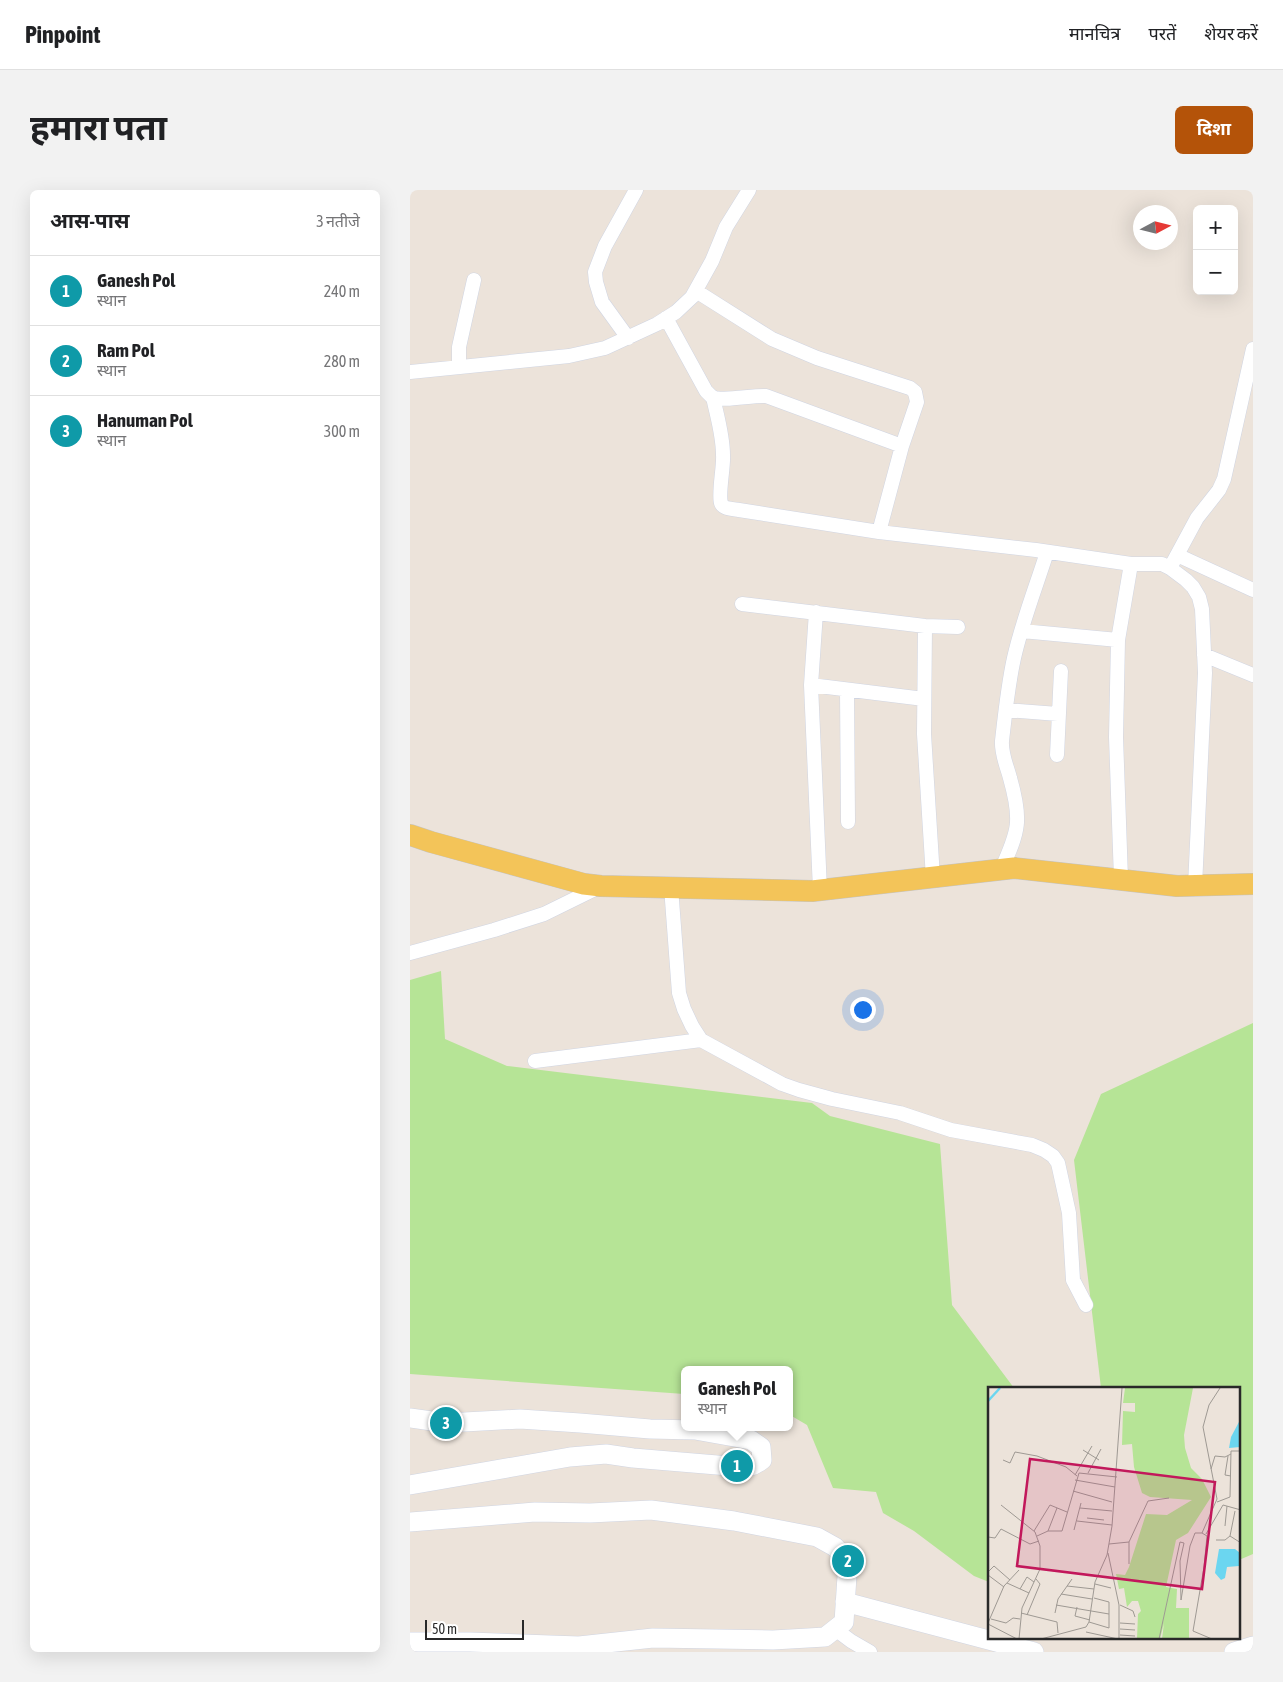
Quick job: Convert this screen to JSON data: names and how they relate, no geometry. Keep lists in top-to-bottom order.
{
  "scale_bar": "50 m",
  "north": "right",
  "page": {
    "header": "Pinpoint",
    "nav": ["मानचित्र", "परतें", "शेयर करें"],
    "buttons": "दिशा",
    "title": "हमारा पता",
    "heading": ["आस-पास", "3 नतीजे"],
    "map_buttons": ["+", "−"],
    "list": [
      {
        "mark": "1",
        "name": "Ganesh Pol",
        "note": "स्थान",
        "value": "240 m"
      },
      {
        "mark": "2",
        "name": "Ram Pol",
        "note": "स्थान",
        "value": "280 m"
      },
      {
        "mark": "3",
        "name": "Hanuman Pol",
        "note": "स्थान",
        "value": "300 m"
      }
    ],
    "popup": ["Ganesh Pol", "स्थान"],
    "pins": ["3", "1", "2"],
    "scale": "50 m"
  }
}
